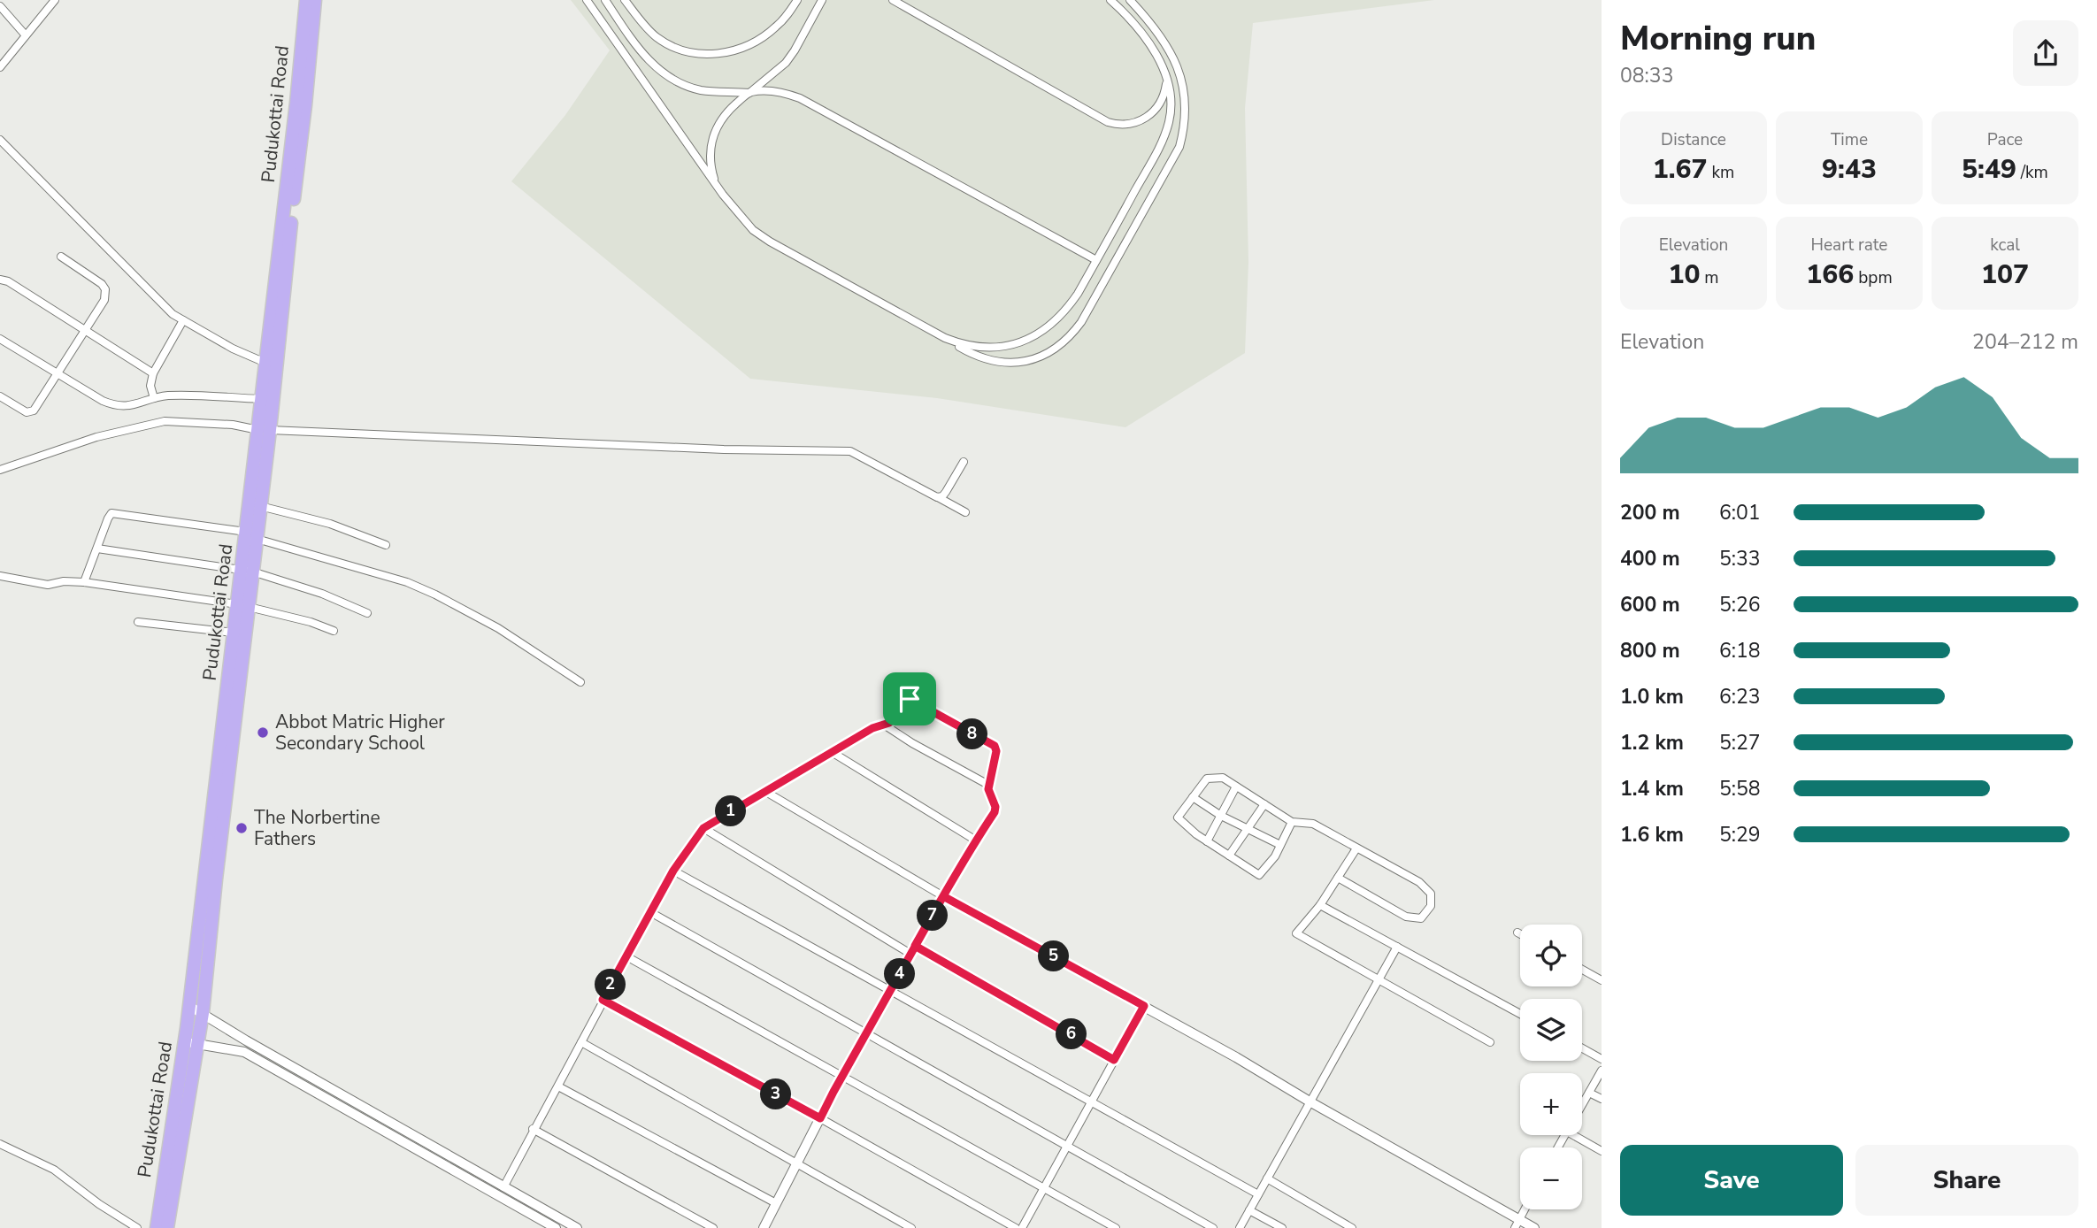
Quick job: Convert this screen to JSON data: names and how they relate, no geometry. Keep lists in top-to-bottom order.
{
  "streets": {
    "highway": ["Pudukottai Road"]
  },
  "places": ["Abbot Matric Higher Secondary School", "The Norbertine Fathers"],
  "page": {
    "heading": ["Morning run", "08:33"],
    "stats": [
      ["Distance", "1.67 km"],
      ["Time", "9:43"],
      ["Pace", "5:49 /km"],
      ["Elevation", "10 m"],
      ["Heart rate", "166 bpm"],
      ["kcal", "107"]
    ],
    "chart": ["Elevation", "204–212 m"],
    "list": [
      {
        "name": "200 m",
        "note": "6:01"
      },
      {
        "name": "400 m",
        "note": "5:33"
      },
      {
        "name": "600 m",
        "note": "5:26"
      },
      {
        "name": "800 m",
        "note": "6:18"
      },
      {
        "name": "1.0 km",
        "note": "6:23"
      },
      {
        "name": "1.2 km",
        "note": "5:27"
      },
      {
        "name": "1.4 km",
        "note": "5:58"
      },
      {
        "name": "1.6 km",
        "note": "5:29"
      }
    ],
    "pins": [
      "8",
      "1",
      "7",
      "5",
      "4",
      "2",
      "6",
      "3"
    ],
    "map_buttons": ["+", "−"],
    "buttons": ["Save", "Share"]
  }
}
